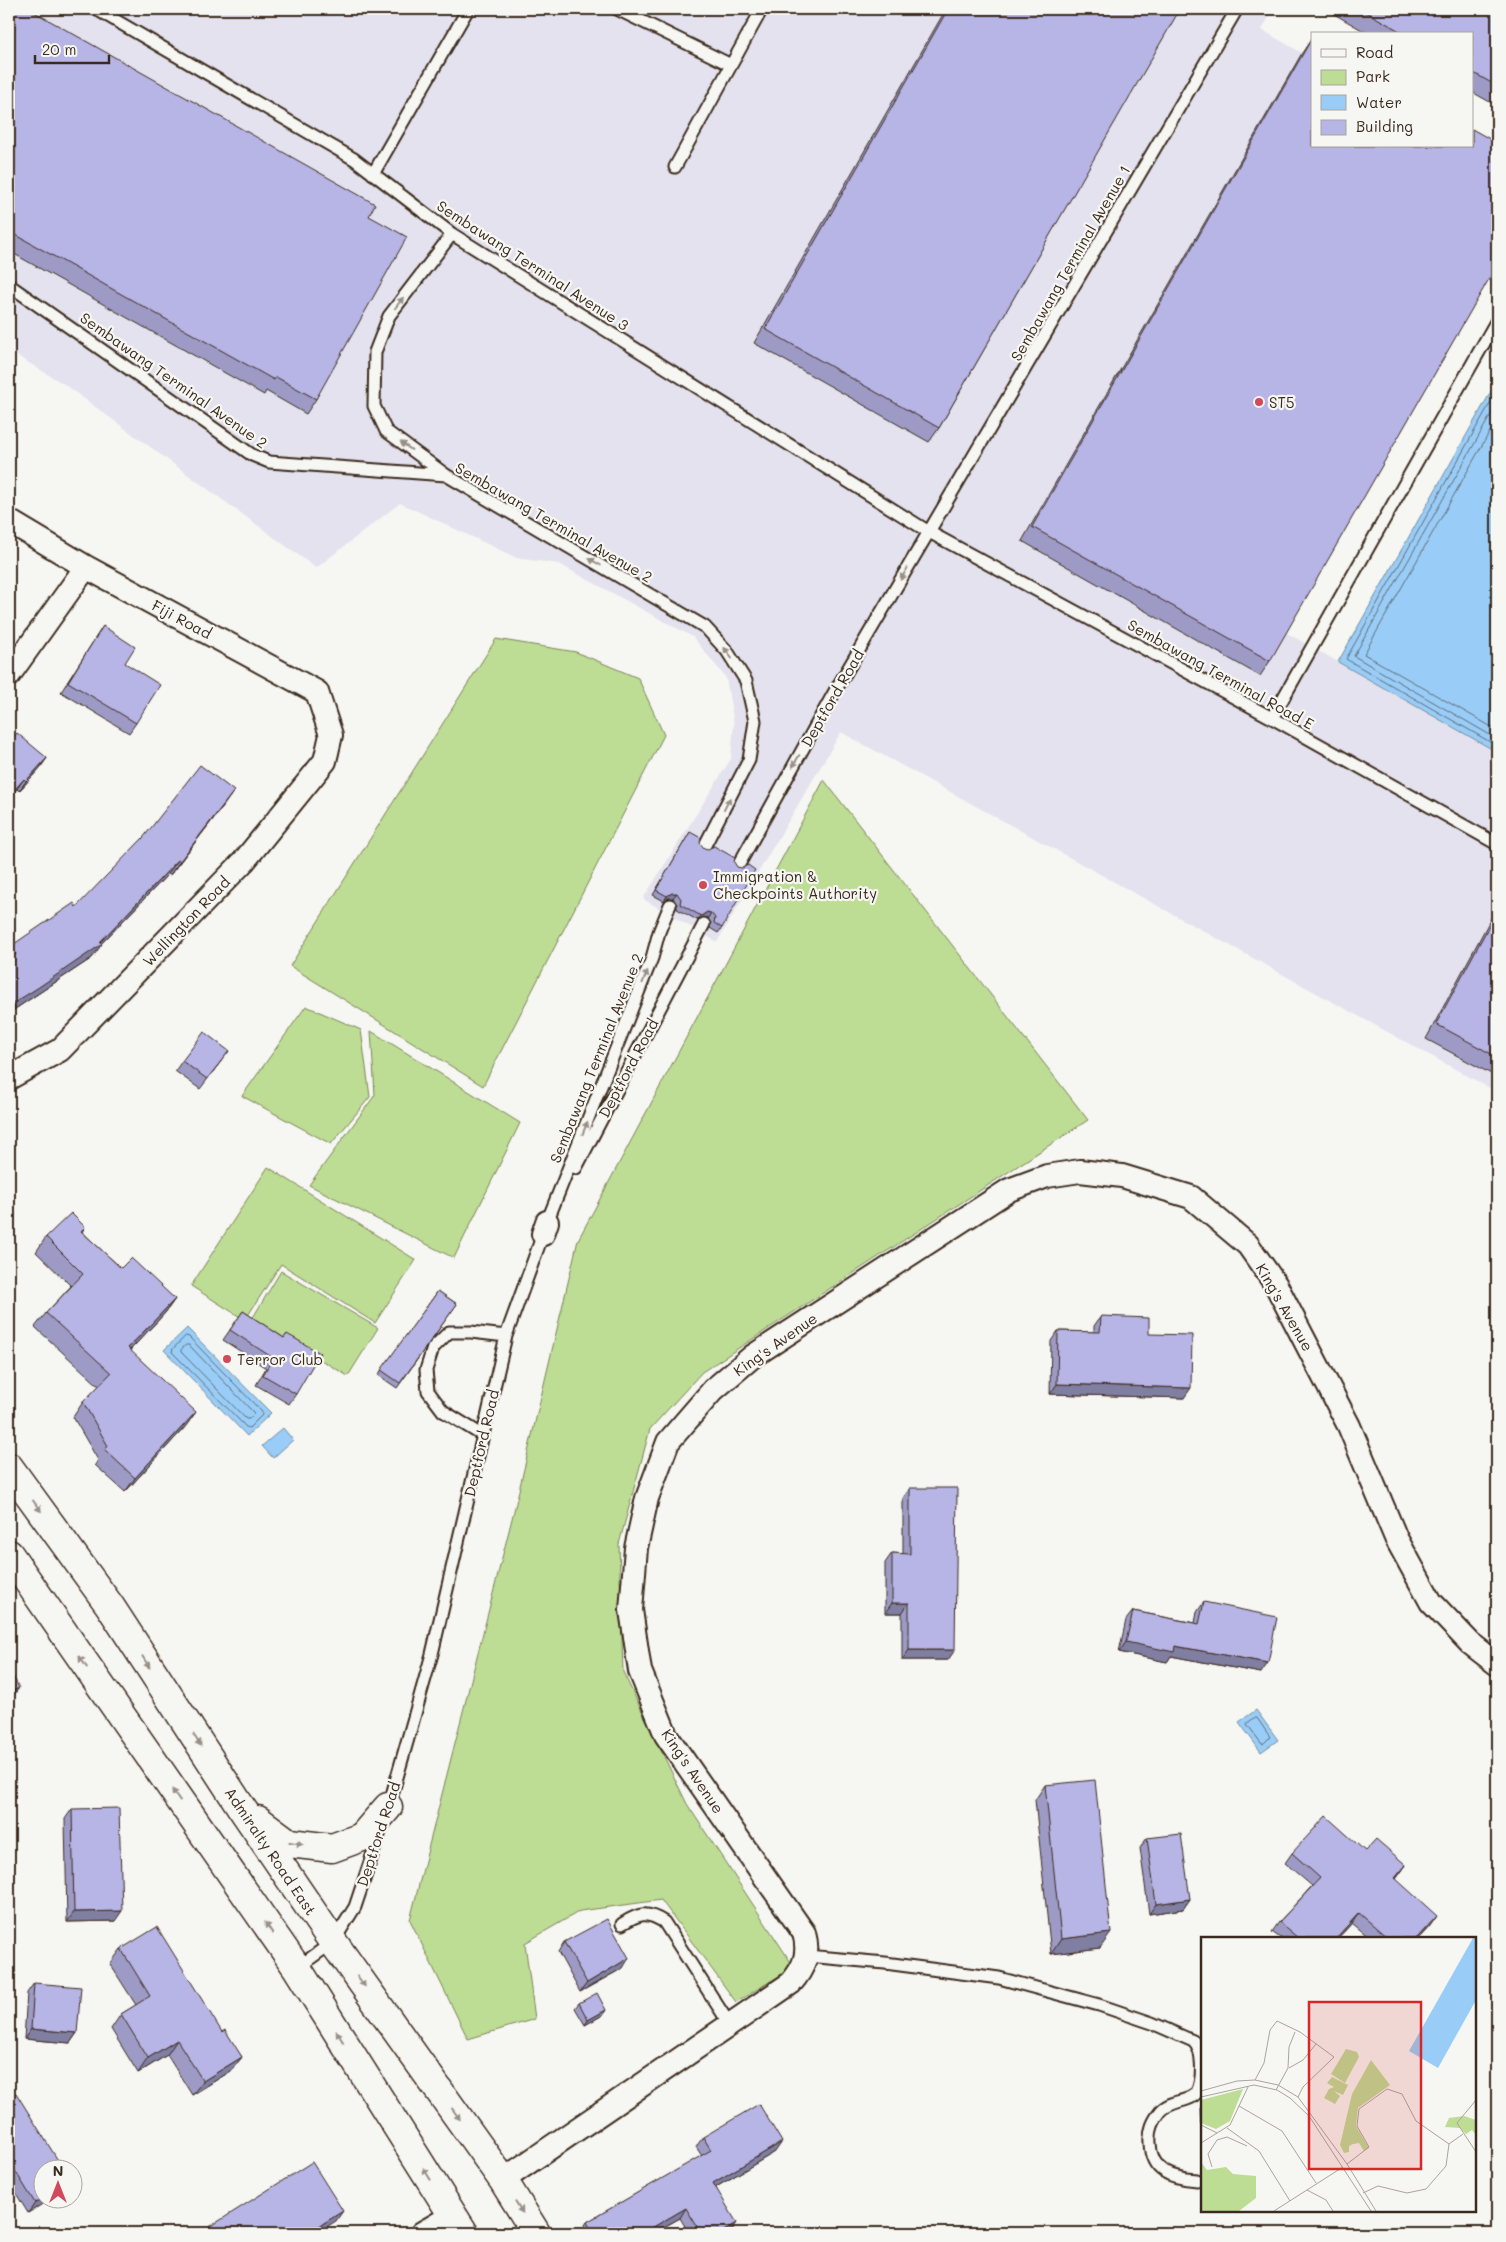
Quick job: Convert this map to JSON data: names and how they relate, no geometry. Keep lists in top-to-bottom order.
{
  "streets": {
    "main road": ["Admiralty Road East"],
    "street": ["Fiji Road", "Wellington Road", "King's Avenue"],
    "lane": [
      "Sembawang Terminal Avenue 1",
      "Sembawang Terminal Avenue 3",
      "Sembawang Terminal Avenue 2",
      "Sembawang Terminal Road E",
      "Deptford Road"
    ]
  },
  "crossings": [
    ["Sembawang Terminal Avenue 1", "Sembawang Terminal Avenue 3"],
    ["Sembawang Terminal Avenue 1", "Sembawang Terminal Road E"],
    ["Sembawang Terminal Avenue 1", "Deptford Road"],
    ["Sembawang Terminal Avenue 3", "Sembawang Terminal Road E"],
    ["Sembawang Terminal Avenue 3", "Deptford Road"],
    ["Sembawang Terminal Avenue 2", "Deptford Road"],
    ["Fiji Road", "Wellington Road"],
    ["Sembawang Terminal Road E", "Deptford Road"],
    ["Deptford Road", "Admiralty Road East"]
  ],
  "places": ["ST5", "Immigration & Checkpoints Authority", "Terror Club"],
  "legend": [
    "Road",
    "Park",
    "Water",
    "Building"
  ],
  "scale_bar": "20 m",
  "north": "top"
}
